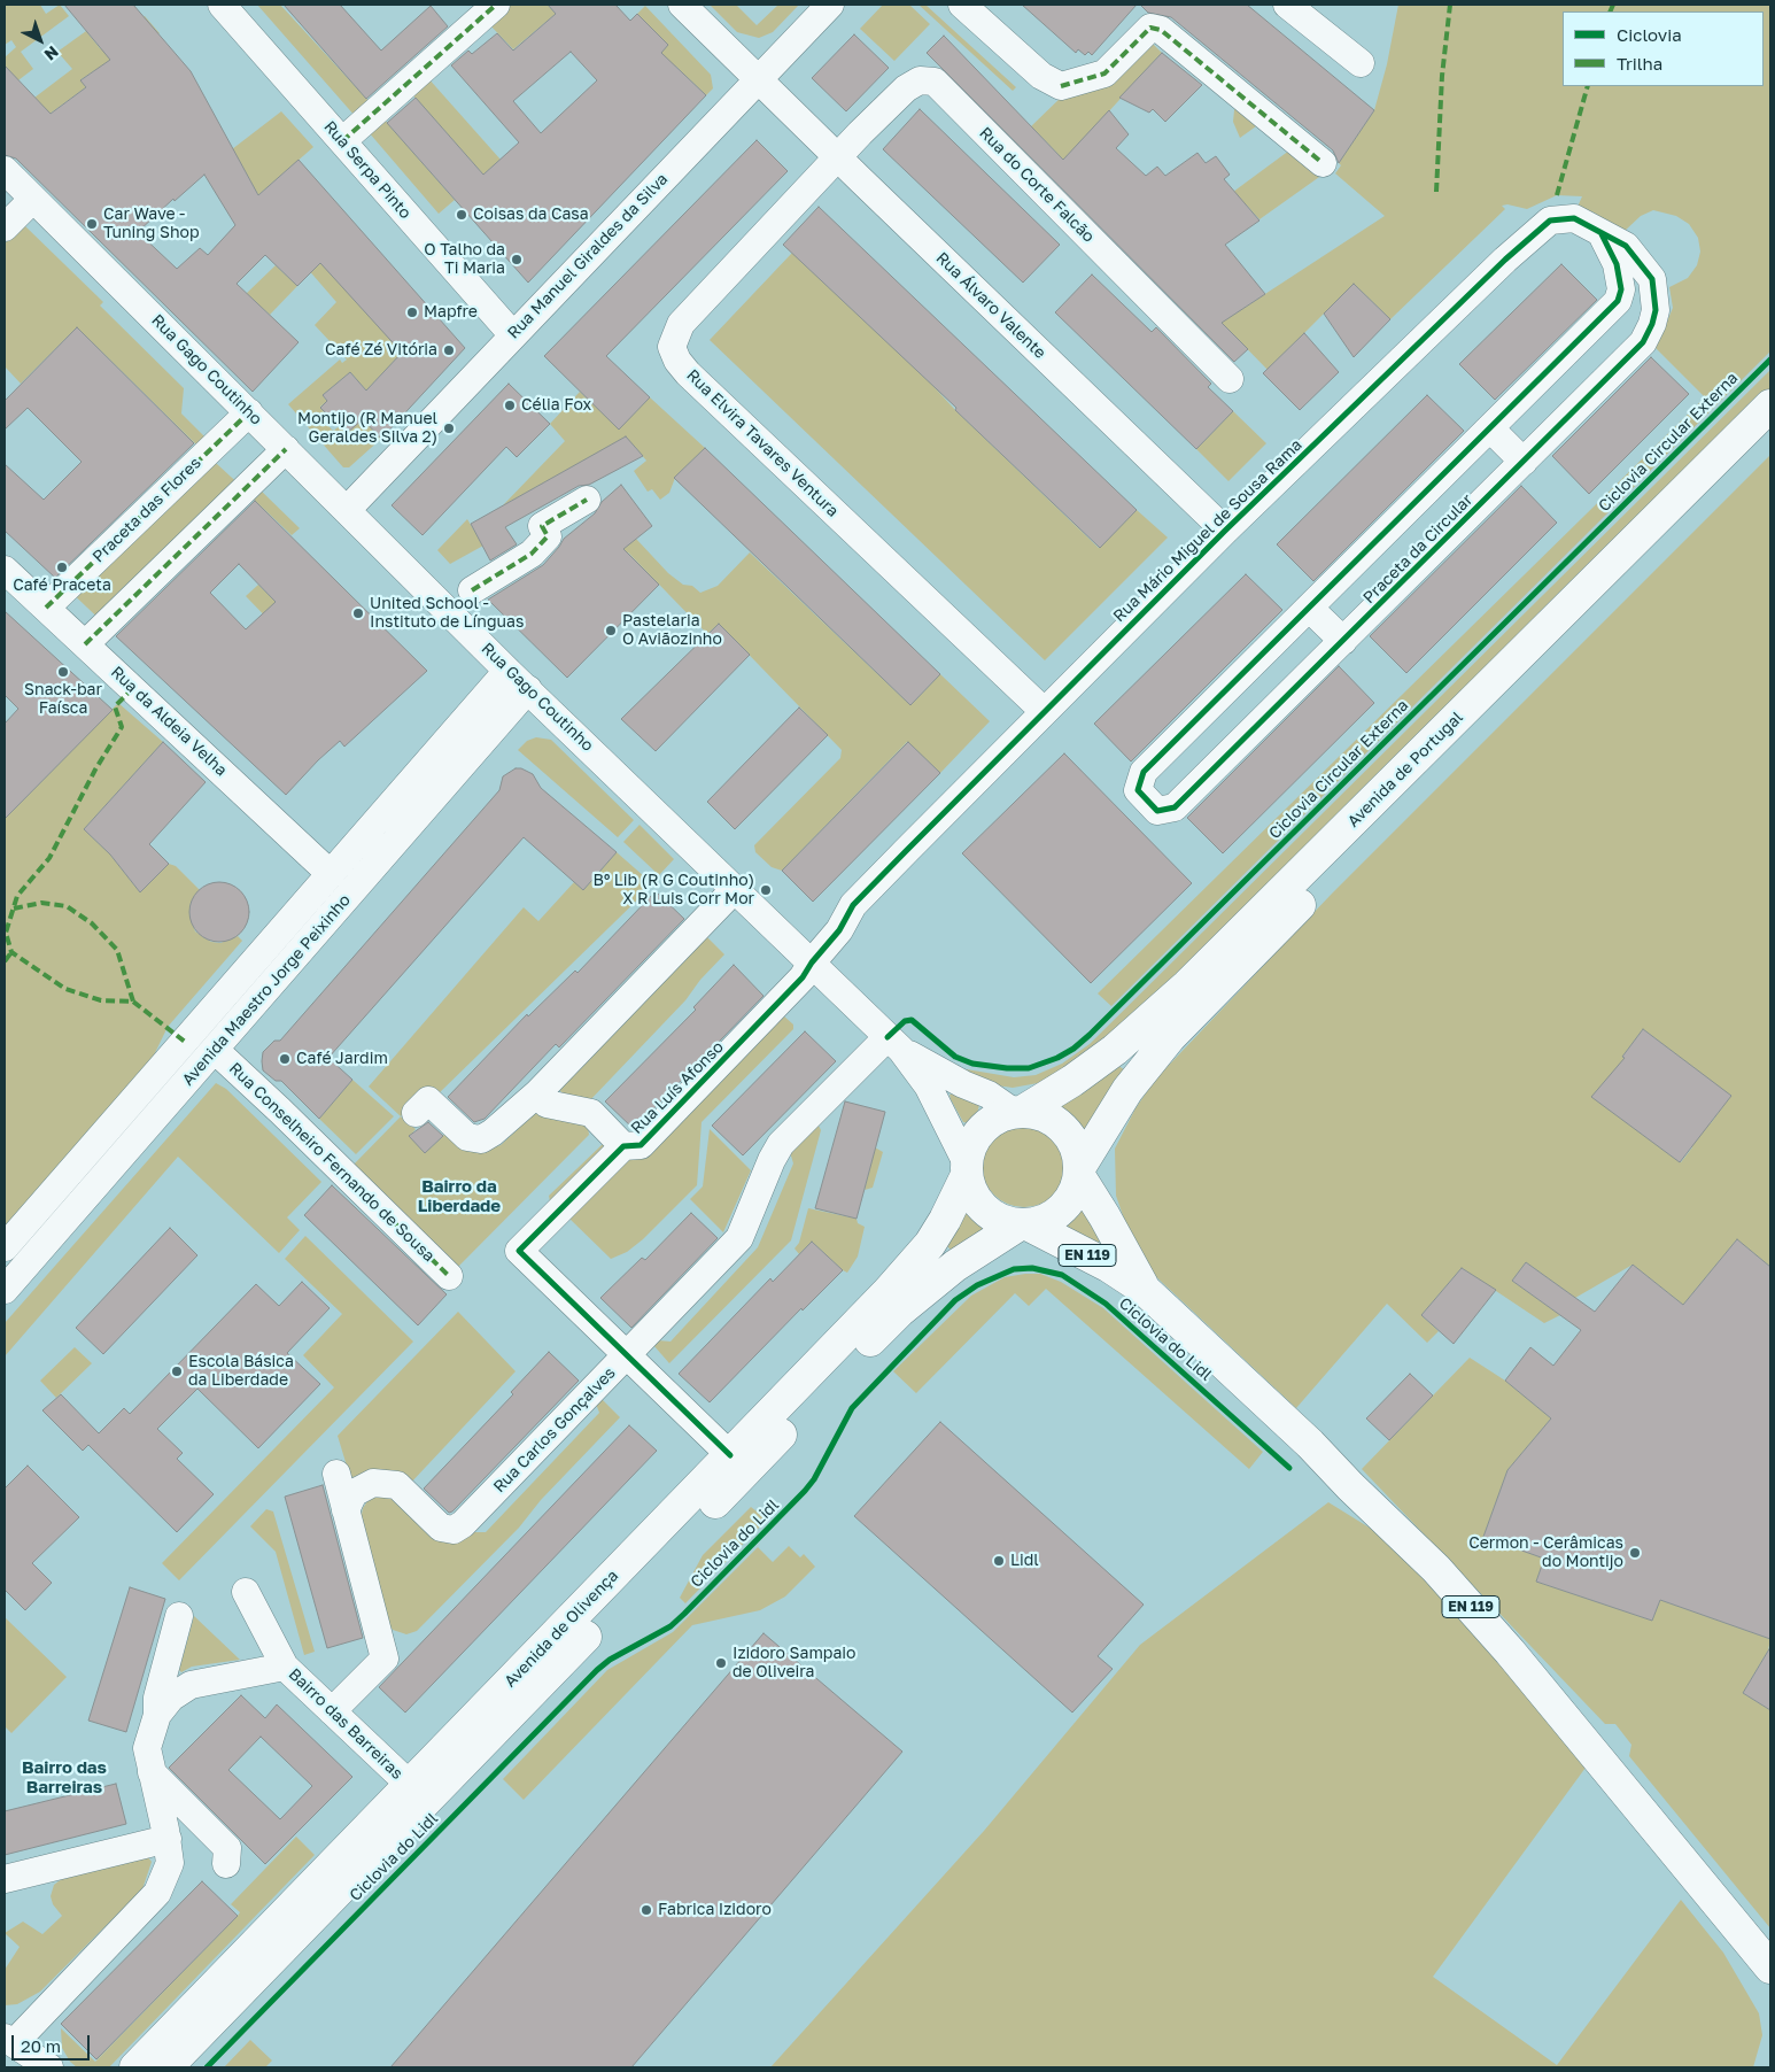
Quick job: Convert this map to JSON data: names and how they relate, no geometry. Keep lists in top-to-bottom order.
{
  "streets": {
    "main road": ["Avenida de Portugal", "EN 119", "Avenida de Olivença"],
    "street": [
      "Rua Serpa Pinto",
      "Rua do Corte Falcão",
      "Rua Manuel Giraldes da Silva",
      "Rua Álvaro Valente",
      "Rua Gago Coutinho",
      "Rua Elvira Tavares Ventura",
      "Praceta das Flores",
      "Rua Mário Miguel de Sousa Rama",
      "Praceta da Circular",
      "Rua da Aldeia Velha",
      "Avenida Maestro Jorge Peixinho",
      "Rua Luís Afonso",
      "Rua Conselheiro Fernando de Sousa",
      "Rua Carlos Gonçalves",
      "Bairro das Barreiras"
    ],
    "cycle path": ["Ciclovia Circular Externa", "Ciclovia do Lidl"]
  },
  "crossings": [
    ["Rua Serpa Pinto", "Rua Manuel Giraldes da Silva"],
    ["Rua do Corte Falcão", "Rua Álvaro Valente"],
    ["Rua do Corte Falcão", "Rua Elvira Tavares Ventura"],
    ["Rua Manuel Giraldes da Silva", "Rua Álvaro Valente"],
    ["Rua Manuel Giraldes da Silva", "Rua Gago Coutinho"],
    ["Rua Álvaro Valente", "Rua Elvira Tavares Ventura"],
    ["Rua Álvaro Valente", "Rua Mário Miguel de Sousa Rama"],
    ["Rua Gago Coutinho", "Praceta das Flores"],
    ["Rua Gago Coutinho", "Rua Mário Miguel de Sousa Rama"],
    ["Rua Gago Coutinho", "Avenida de Portugal"],
    ["Rua Gago Coutinho", "Avenida Maestro Jorge Peixinho"],
    ["Rua Gago Coutinho", "Rua Luís Afonso"],
    ["Rua Gago Coutinho", "EN 119"],
    ["Rua Gago Coutinho", "Rua Carlos Gonçalves"],
    ["Rua Gago Coutinho", "Avenida de Olivença"],
    ["Rua Elvira Tavares Ventura", "Rua Mário Miguel de Sousa Rama"],
    ["Praceta das Flores", "Rua da Aldeia Velha"],
    ["Rua Mário Miguel de Sousa Rama", "Praceta da Circular"],
    ["Rua Mário Miguel de Sousa Rama", "Rua Luís Afonso"],
    ["Rua da Aldeia Velha", "Avenida Maestro Jorge Peixinho"],
    ["Avenida de Portugal", "EN 119"],
    ["Avenida de Portugal", "Avenida de Olivença"],
    ["Avenida Maestro Jorge Peixinho", "Rua Conselheiro Fernando de Sousa"],
    ["Rua Luís Afonso", "Rua Carlos Gonçalves"],
    ["EN 119", "Avenida de Olivença"],
    ["Avenida de Olivença", "Bairro das Barreiras"]
  ],
  "districts": ["Bairro da Liberdade", "Bairro das Barreiras"],
  "places": [
    "Coisas da Casa",
    "Car Wave - Tuning Shop",
    "O Talho da Ti Maria",
    "Mapfre",
    "Café Zé Vitória",
    "Célia Fox",
    "Montijo (R Manuel Geraldes Silva 2)",
    "Café Praceta",
    "United School - Instituto de Línguas",
    "Pastelaria O Aviãozinho",
    "Snack-bar Faísca",
    "Bº Lib (R G Coutinho) X R Luis Corr Mor",
    "Café Jardim",
    "Escola Básica da Liberdade",
    "Cermon - Cerâmicas do Montijo",
    "Lidl",
    "Izidoro Sampaio de Oliveira",
    "Fabrica Izidoro"
  ],
  "legend": ["Ciclovia", "Trilha"],
  "scale_bar": "20 m",
  "north": "bottom right"
}
